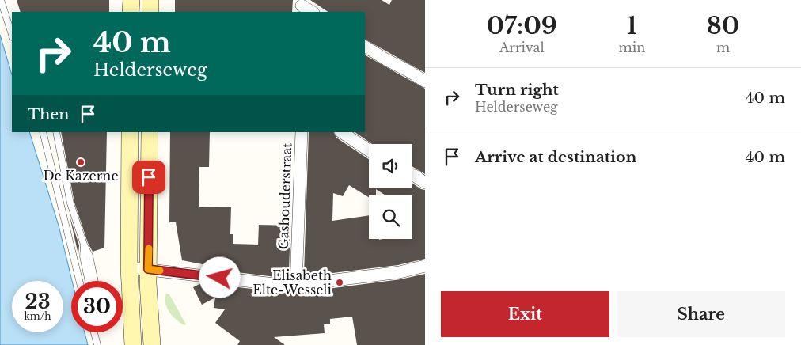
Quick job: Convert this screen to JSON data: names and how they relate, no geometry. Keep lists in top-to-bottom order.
{
  "streets": {
    "street": ["Gashouderstraat"]
  },
  "places": ["De Kazerne", "Elisabeth Elte-Wesseli"],
  "page": {
    "eta": [
      "07:09",
      "Arrival",
      "1",
      "min",
      "80",
      "m"
    ],
    "turn": ["40 m", "Helderseweg"],
    "list": [
      {
        "name": "Turn right",
        "note": "Helderseweg",
        "value": "40 m"
      },
      {
        "name": "Arrive at destination",
        "value": "40 m"
      }
    ],
    "then": "Then",
    "speed": "23 km/h",
    "limit": "30",
    "buttons": ["Exit", "Share"]
  }
}
